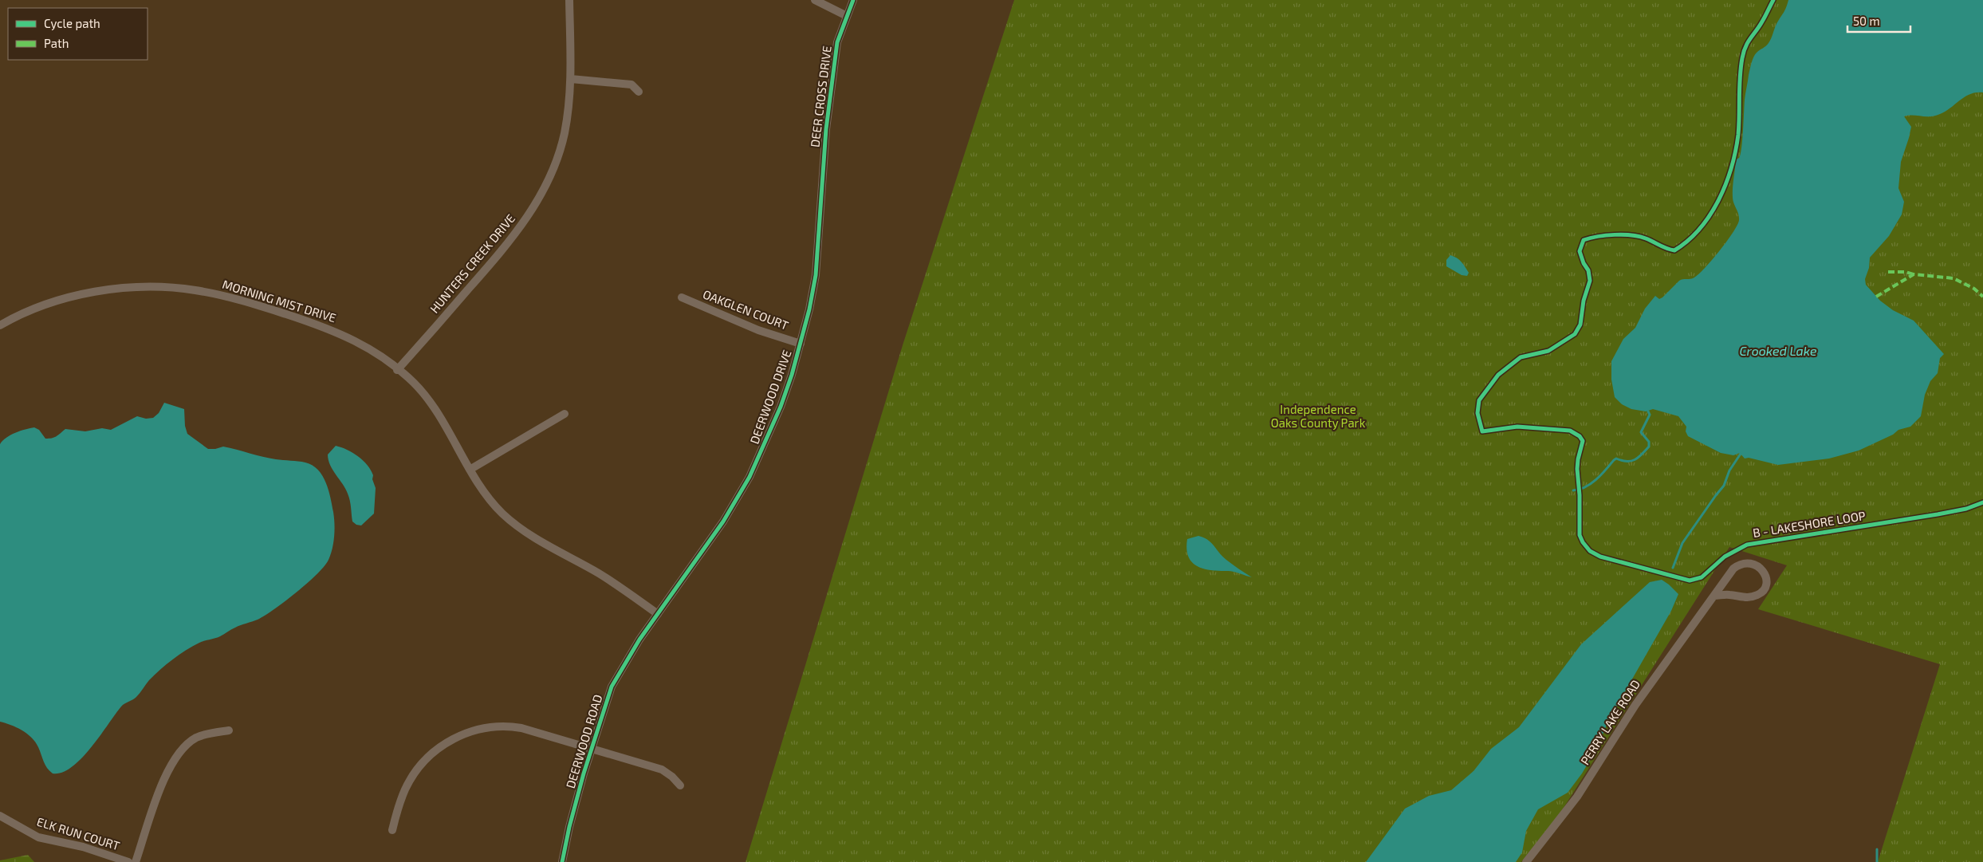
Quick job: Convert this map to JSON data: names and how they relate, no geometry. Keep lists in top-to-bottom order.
{
  "streets": {
    "street": [
      "DEER CROSS DRIVE",
      "HUNTERS CREEK DRIVE",
      "MORNING MIST DRIVE",
      "OAKGLEN COURT",
      "DEERWOOD DRIVE",
      "PERRY LAKE ROAD",
      "DEERWOOD ROAD",
      "ELK RUN COURT"
    ],
    "cycle path": ["B - LAKESHORE LOOP"]
  },
  "crossings": [
    ["DEER CROSS DRIVE", "DEERWOOD DRIVE"],
    ["HUNTERS CREEK DRIVE", "MORNING MIST DRIVE"],
    ["OAKGLEN COURT", "DEERWOOD DRIVE"],
    ["DEERWOOD DRIVE", "DEERWOOD ROAD"]
  ],
  "water": ["Crooked Lake"],
  "parks": ["Independence Oaks County Park"],
  "legend": ["Cycle path", "Path"],
  "scale_bar": "50 m"
}
